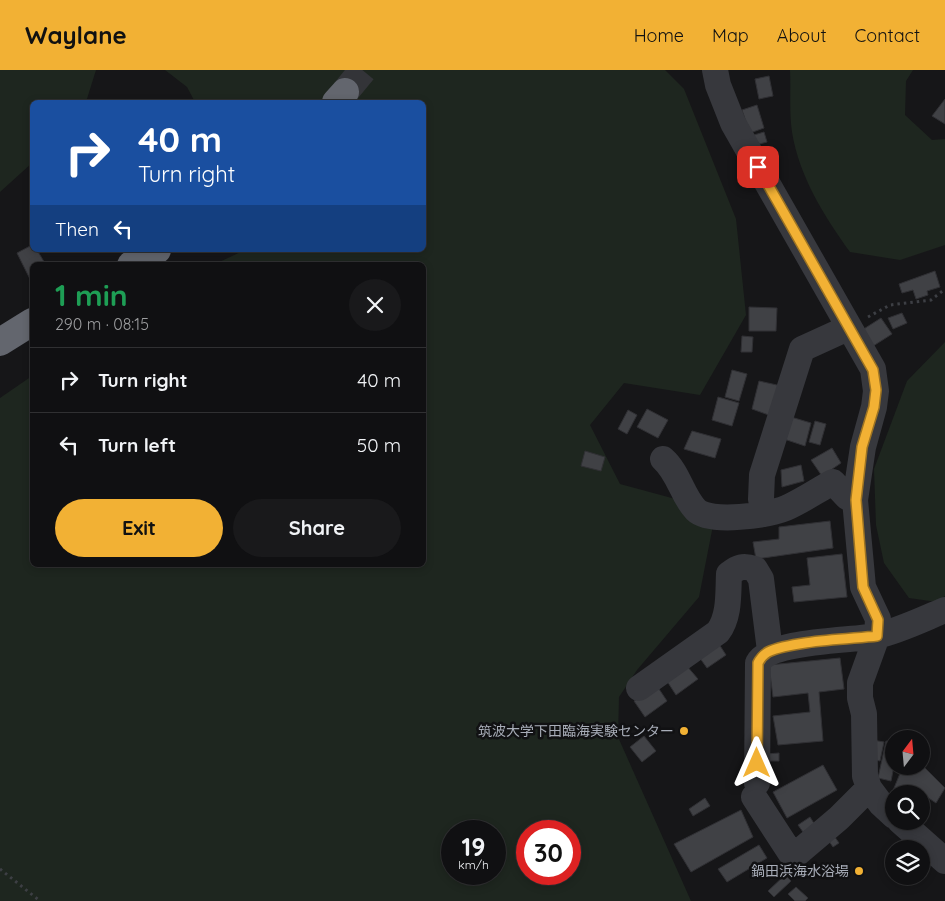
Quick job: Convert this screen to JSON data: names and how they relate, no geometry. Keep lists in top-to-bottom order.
{
  "places": ["筑波大学下田臨海実験センター", "鍋田浜海水浴場"],
  "north": "top",
  "page": {
    "header": "Waylane",
    "nav": [
      "Home",
      "Map",
      "About",
      "Contact"
    ],
    "turn": ["40 m", "Turn right"],
    "then": "Then",
    "heading": ["1 min", "290 m · 08:15"],
    "list": [
      {
        "name": "Turn right",
        "value": "40 m"
      },
      {
        "name": "Turn left",
        "value": "50 m"
      }
    ],
    "buttons": ["Exit", "Share"],
    "speed": "19 km/h",
    "limit": "30"
  }
}
